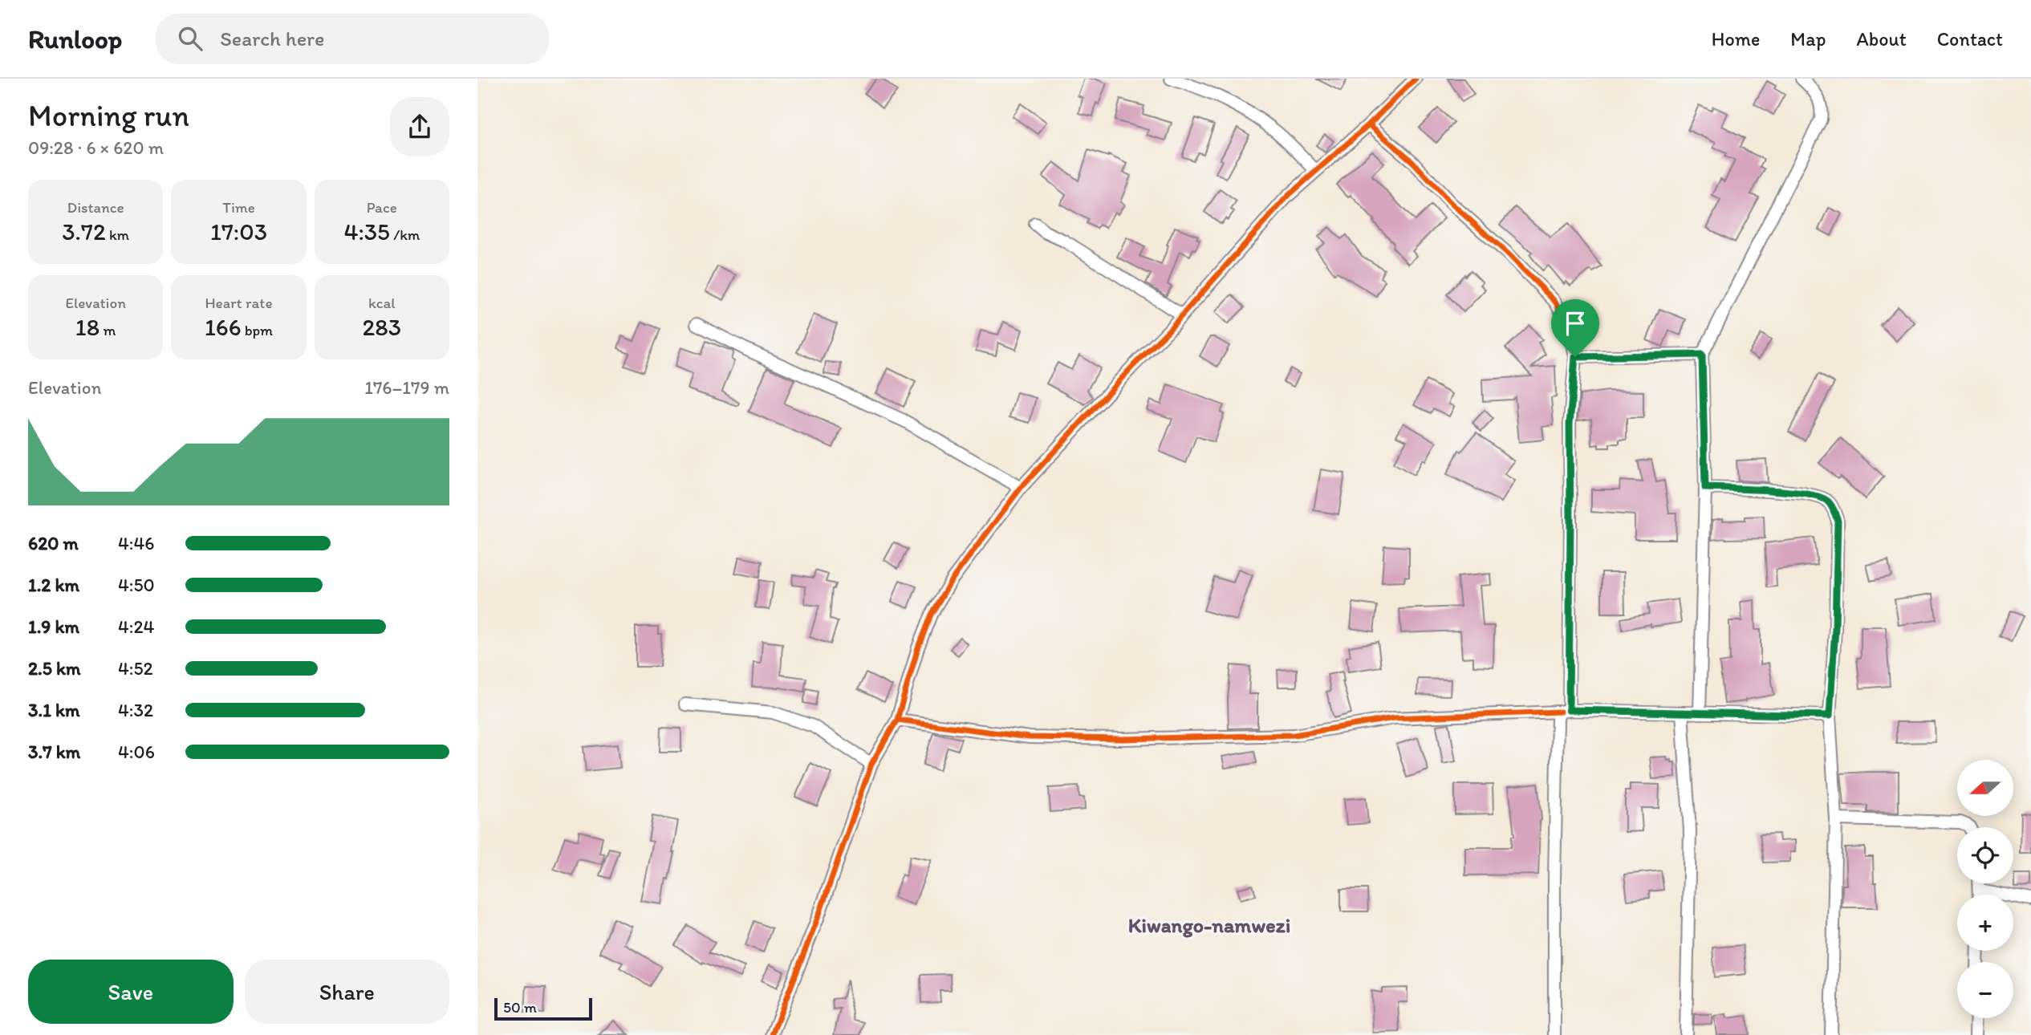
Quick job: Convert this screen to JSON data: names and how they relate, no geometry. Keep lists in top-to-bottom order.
{
  "districts": ["Kiwango-namwezi"],
  "scale_bar": "50 m",
  "north": "left",
  "page": {
    "header": "Runloop",
    "search": "Search here",
    "nav": [
      "Home",
      "Map",
      "About",
      "Contact"
    ],
    "heading": ["Morning run", "09:28 · 6 × 620 m"],
    "stats": [
      ["Distance", "3.72 km"],
      ["Time", "17:03"],
      ["Pace", "4:35 /km"],
      ["Elevation", "18 m"],
      ["Heart rate", "166 bpm"],
      ["kcal", "283"]
    ],
    "chart": ["Elevation", "176–179 m"],
    "list": [
      {
        "name": "620 m",
        "note": "4:46"
      },
      {
        "name": "1.2 km",
        "note": "4:50"
      },
      {
        "name": "1.9 km",
        "note": "4:24"
      },
      {
        "name": "2.5 km",
        "note": "4:52"
      },
      {
        "name": "3.1 km",
        "note": "4:32"
      },
      {
        "name": "3.7 km",
        "note": "4:06"
      }
    ],
    "map_buttons": ["+", "−"],
    "buttons": ["Save", "Share"],
    "scale": "50 m"
  }
}
